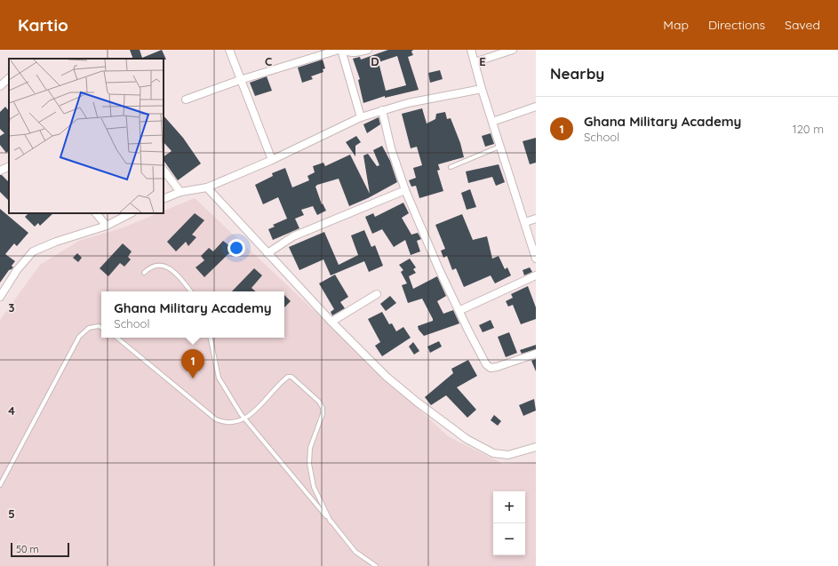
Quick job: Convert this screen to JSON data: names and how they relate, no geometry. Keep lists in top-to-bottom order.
{
  "scale_bar": "50 m",
  "page": {
    "header": "Kartio",
    "nav": ["Map", "Directions", "Saved"],
    "heading": "Nearby",
    "list": [
      {
        "mark": "1",
        "name": "Ghana Military Academy",
        "note": "School",
        "value": "120 m"
      }
    ],
    "popup": ["Ghana Military Academy", "School"],
    "pins": "1",
    "map_buttons": ["+", "−"],
    "scale": "50 m"
  },
  "grid": {
    "columns": ["C", "D", "E"],
    "rows": ["3", "4", "5"]
  }
}
